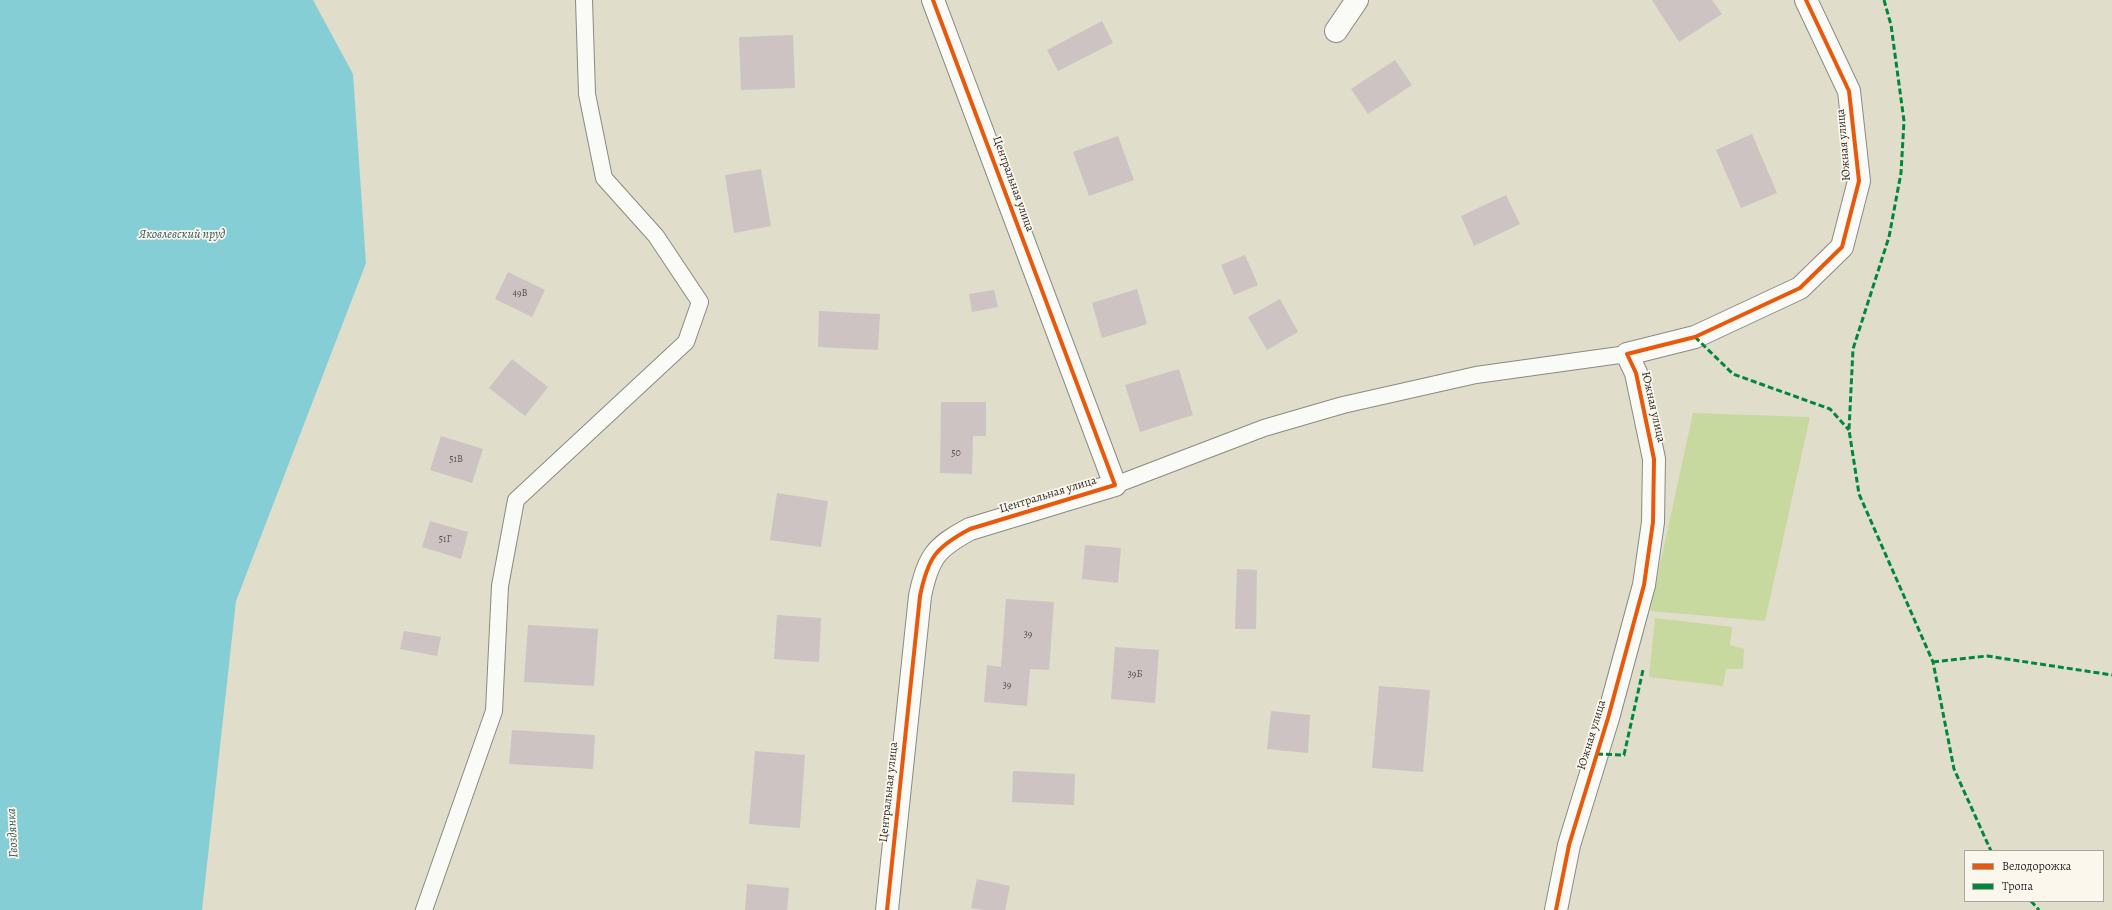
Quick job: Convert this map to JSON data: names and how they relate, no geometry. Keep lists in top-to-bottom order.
{
  "streets": {
    "street": ["Южная улица", "Центральная улица"]
  },
  "water": ["Яковлевский пруд", "Гвоздянка"],
  "house_numbers": [
    "49В",
    "50",
    "51В",
    "51Г",
    "39",
    "39Б",
    "39"
  ],
  "legend": ["Велодорожка", "Тропа"]
}
